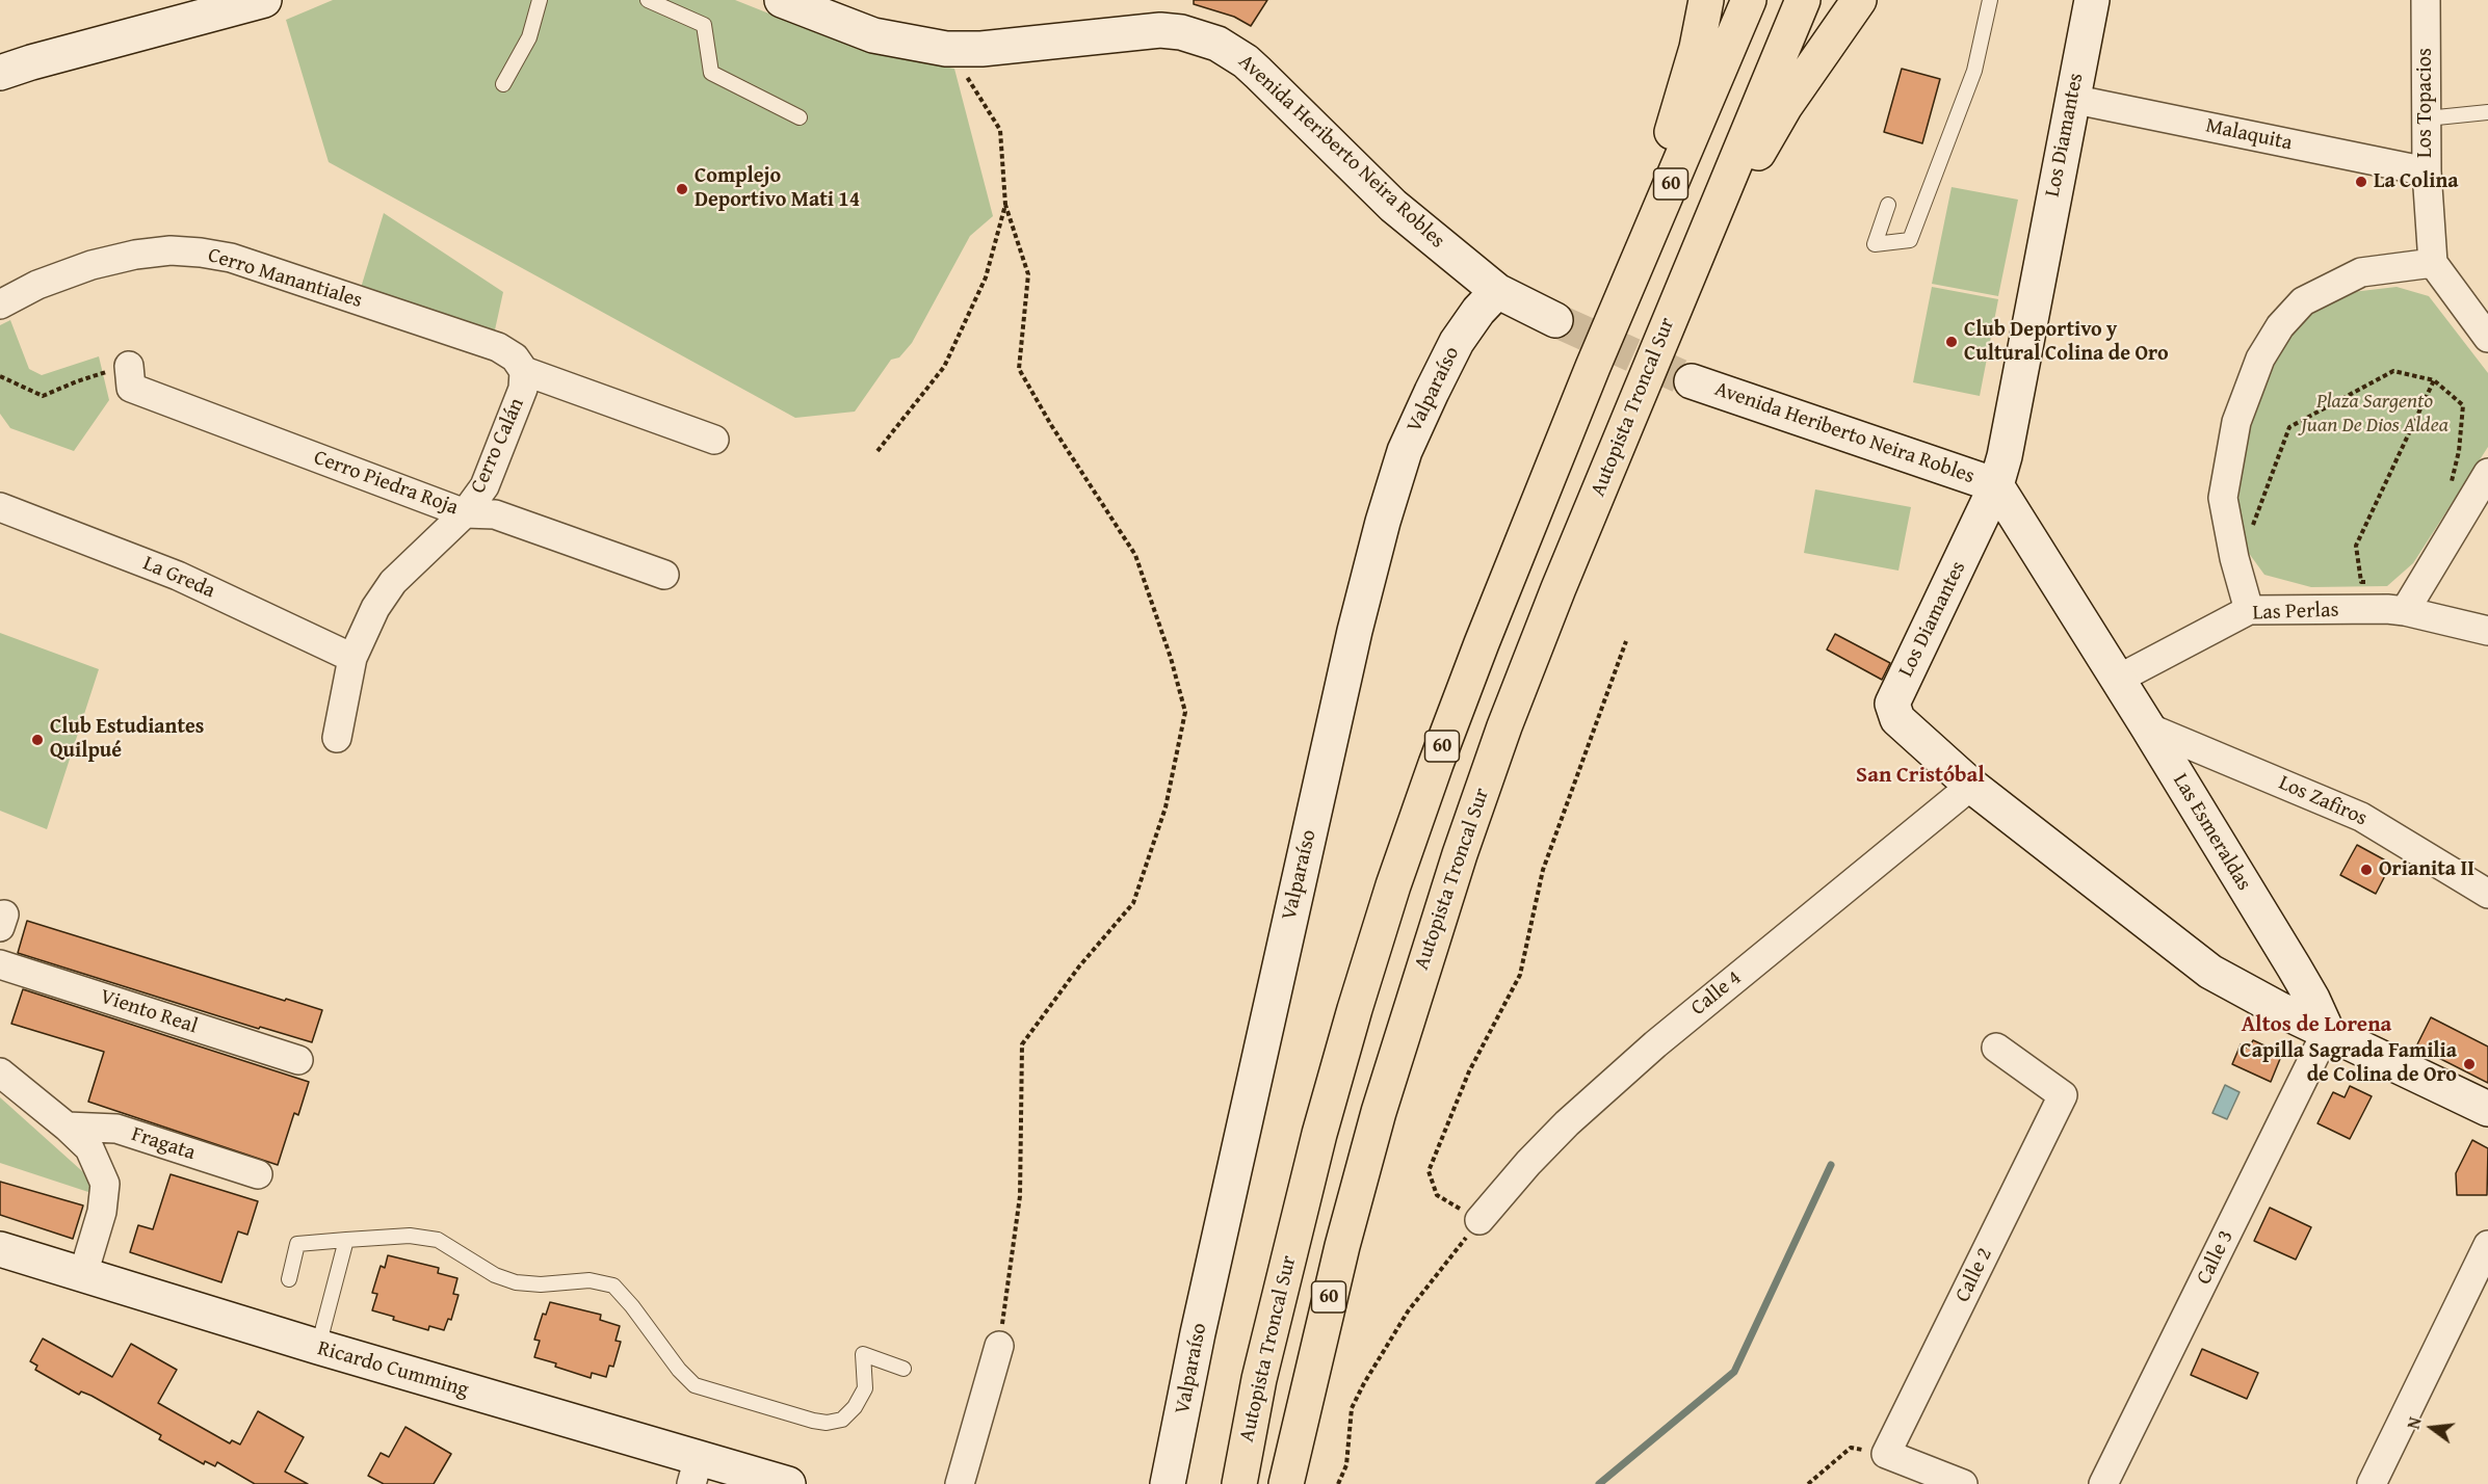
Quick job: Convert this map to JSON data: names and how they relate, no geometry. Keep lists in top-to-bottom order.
{
  "streets": {
    "highway": ["60", "Autopista Troncal Sur"],
    "main road": [
      "Los Diamantes",
      "Avenida Heriberto Neira Robles",
      "Valparaíso",
      "Las Esmeraldas",
      "Ricardo Cumming"
    ],
    "street": [
      "Los Topacios",
      "Malaquita",
      "Cerro Manantiales",
      "Cerro Calán",
      "Cerro Piedra Roja",
      "La Greda",
      "Las Perlas",
      "Los Zafiros",
      "Calle 4",
      "Viento Real",
      "Fragata",
      "Calle 3",
      "Calle 2"
    ]
  },
  "crossings": [
    ["Los Topacios", "Malaquita"],
    ["Los Diamantes", "Malaquita"],
    ["Los Diamantes", "Avenida Heriberto Neira Robles"],
    ["Los Diamantes", "Las Esmeraldas"],
    ["Los Diamantes", "Calle 4"],
    ["Los Diamantes", "Calle 3"],
    ["Avenida Heriberto Neira Robles", "Valparaíso"],
    ["Avenida Heriberto Neira Robles", "Las Esmeraldas"],
    ["Cerro Manantiales", "Cerro Calán"],
    ["Cerro Calán", "Cerro Piedra Roja"],
    ["Cerro Calán", "La Greda"],
    ["Las Perlas", "Las Esmeraldas"],
    ["Los Zafiros", "Las Esmeraldas"],
    ["Las Esmeraldas", "Calle 3"]
  ],
  "districts": ["San Cristóbal", "Altos de Lorena"],
  "parks": ["Plaza Sargento Juan De Dios Aldea"],
  "places": [
    "La Colina",
    "Complejo Deportivo Mati 14",
    "Club Deportivo y Cultural Colina de Oro",
    "Club Estudiantes Quilpué",
    "Orianita II",
    "Capilla Sagrada Familia de Colina de Oro"
  ],
  "north": "left"
}
